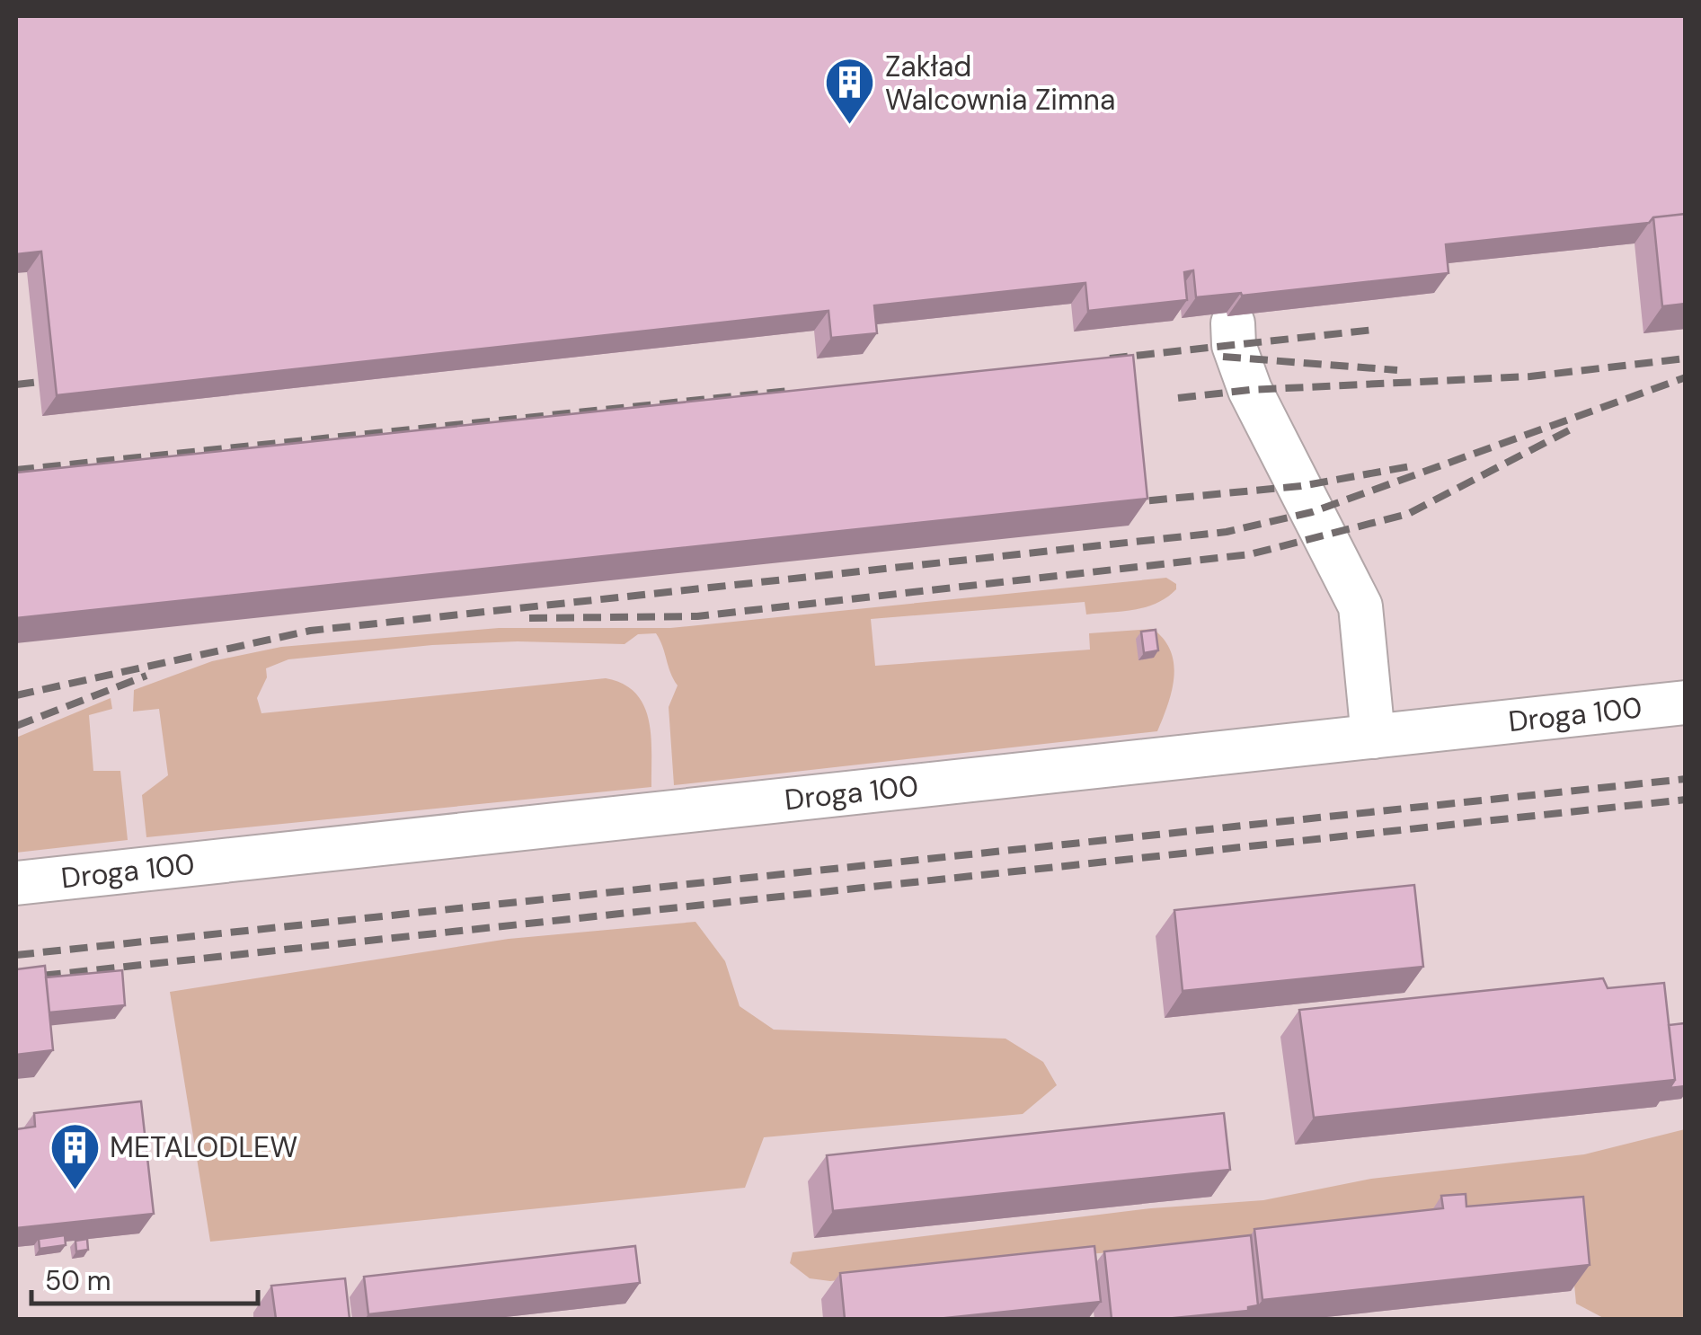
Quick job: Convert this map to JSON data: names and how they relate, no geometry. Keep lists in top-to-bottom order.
{
  "streets": {
    "lane": ["Droga 100"]
  },
  "places": {
    "building": ["Zakład Walcownia Zimna", "METALODLEW"]
  },
  "scale_bar": "50 m"
}
